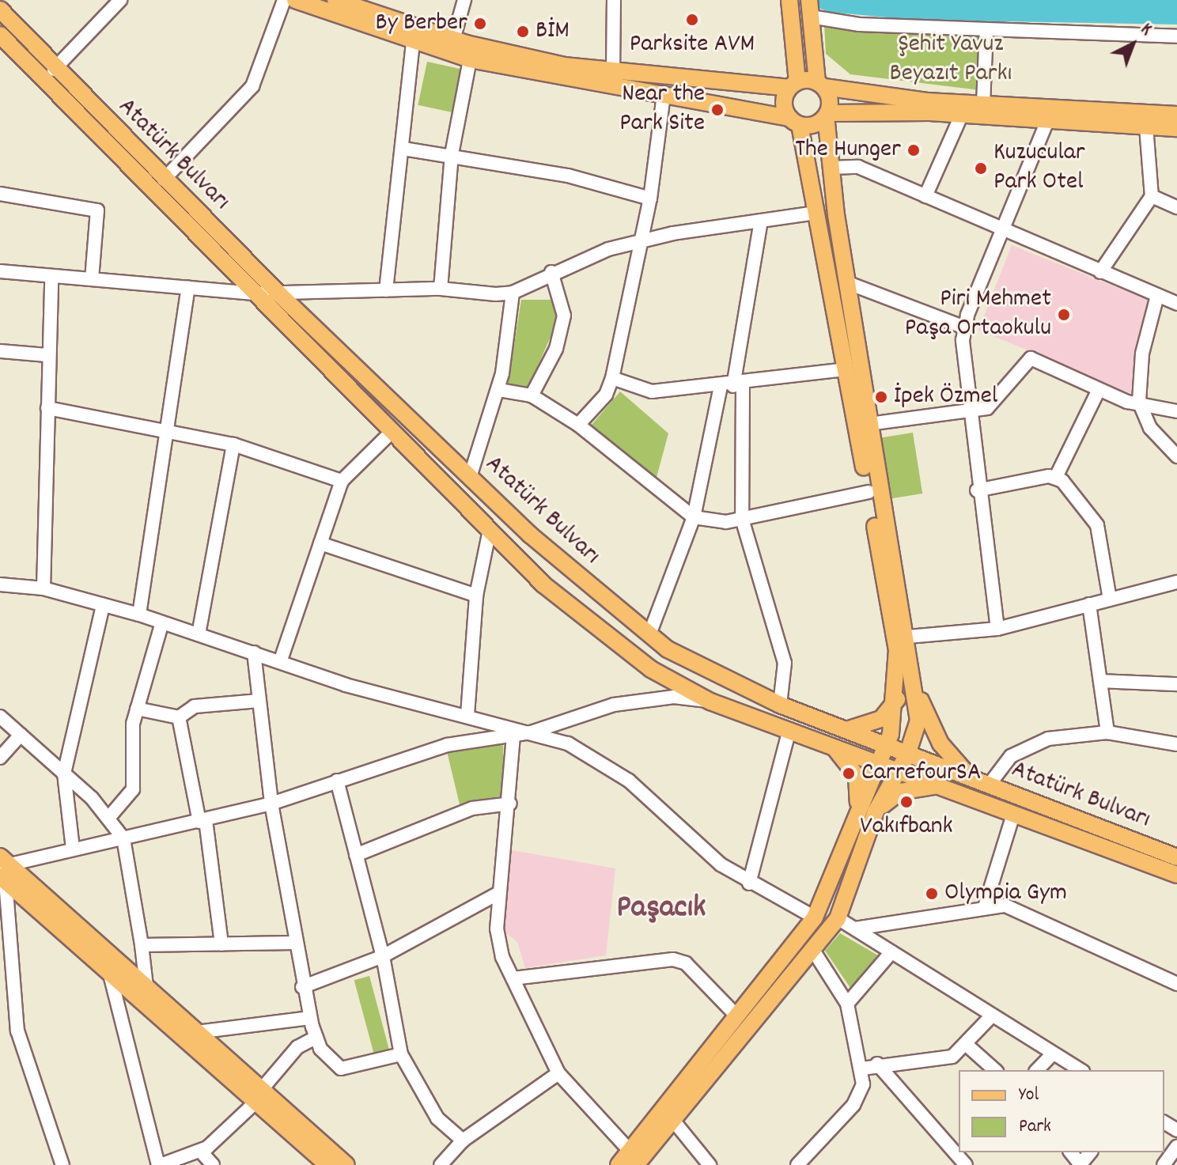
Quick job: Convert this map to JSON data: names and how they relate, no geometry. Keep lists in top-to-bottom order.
{
  "streets": {
    "main road": ["Atatürk Bulvarı"]
  },
  "districts": ["Paşacık"],
  "parks": ["Şehit Yavuz Beyazıt Parkı"],
  "places": [
    "Parksite AVM",
    "By Berber",
    "BİM",
    "Near the Park Site",
    "The Hunger",
    "Kuzucular Park Otel",
    "Piri Mehmet Paşa Ortaokulu",
    "İpek Özmel",
    "CarrefourSA",
    "Vakıfbank",
    "Olympia Gym"
  ],
  "legend": ["Yol", "Park"],
  "north": "top right"
}
